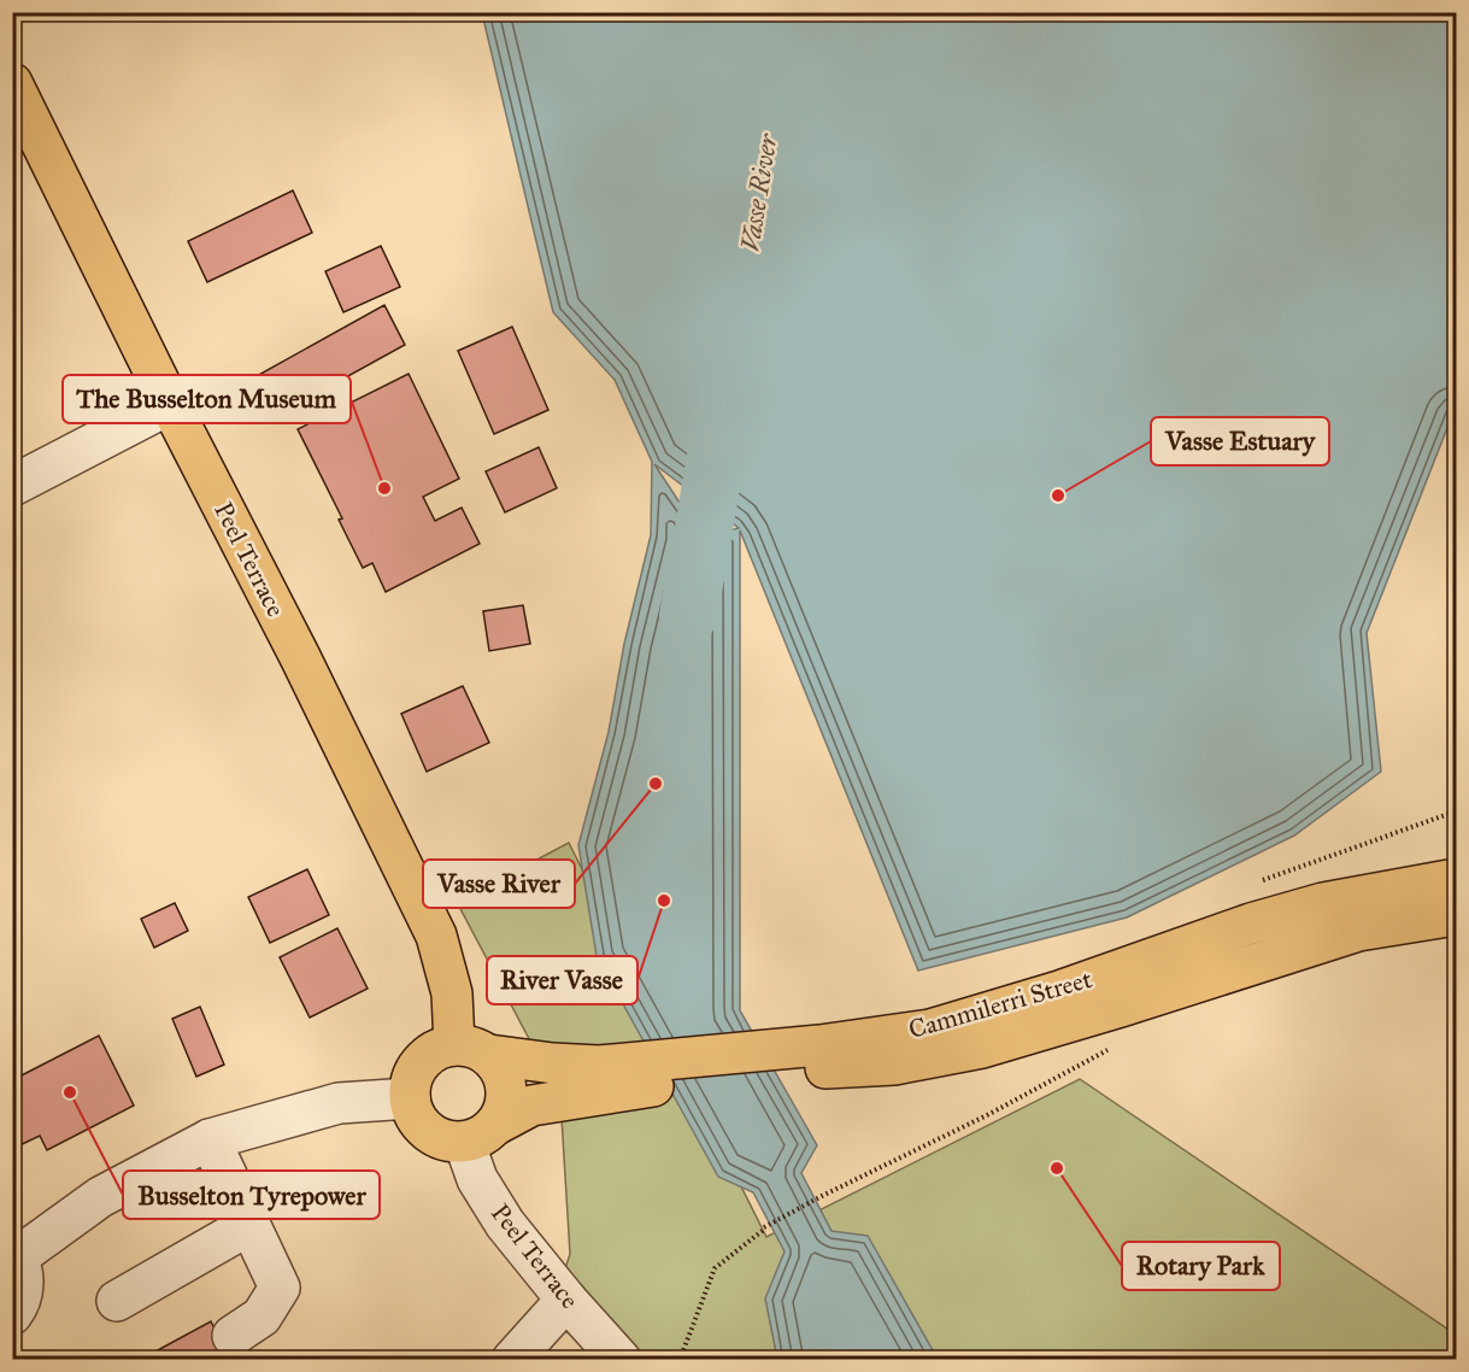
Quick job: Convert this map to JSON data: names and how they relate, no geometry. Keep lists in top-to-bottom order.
{
  "streets": {
    "main road": ["Peel Terrace", "Cammilerri Street"]
  },
  "crossings": [
    ["Peel Terrace", "Cammilerri Street"]
  ],
  "water": ["Vasse River"],
  "places": [
    "The Busselton Museum",
    "Vasse Estuary",
    "Vasse River",
    "River Vasse",
    "Busselton Tyrepower",
    "Rotary Park"
  ]
}
